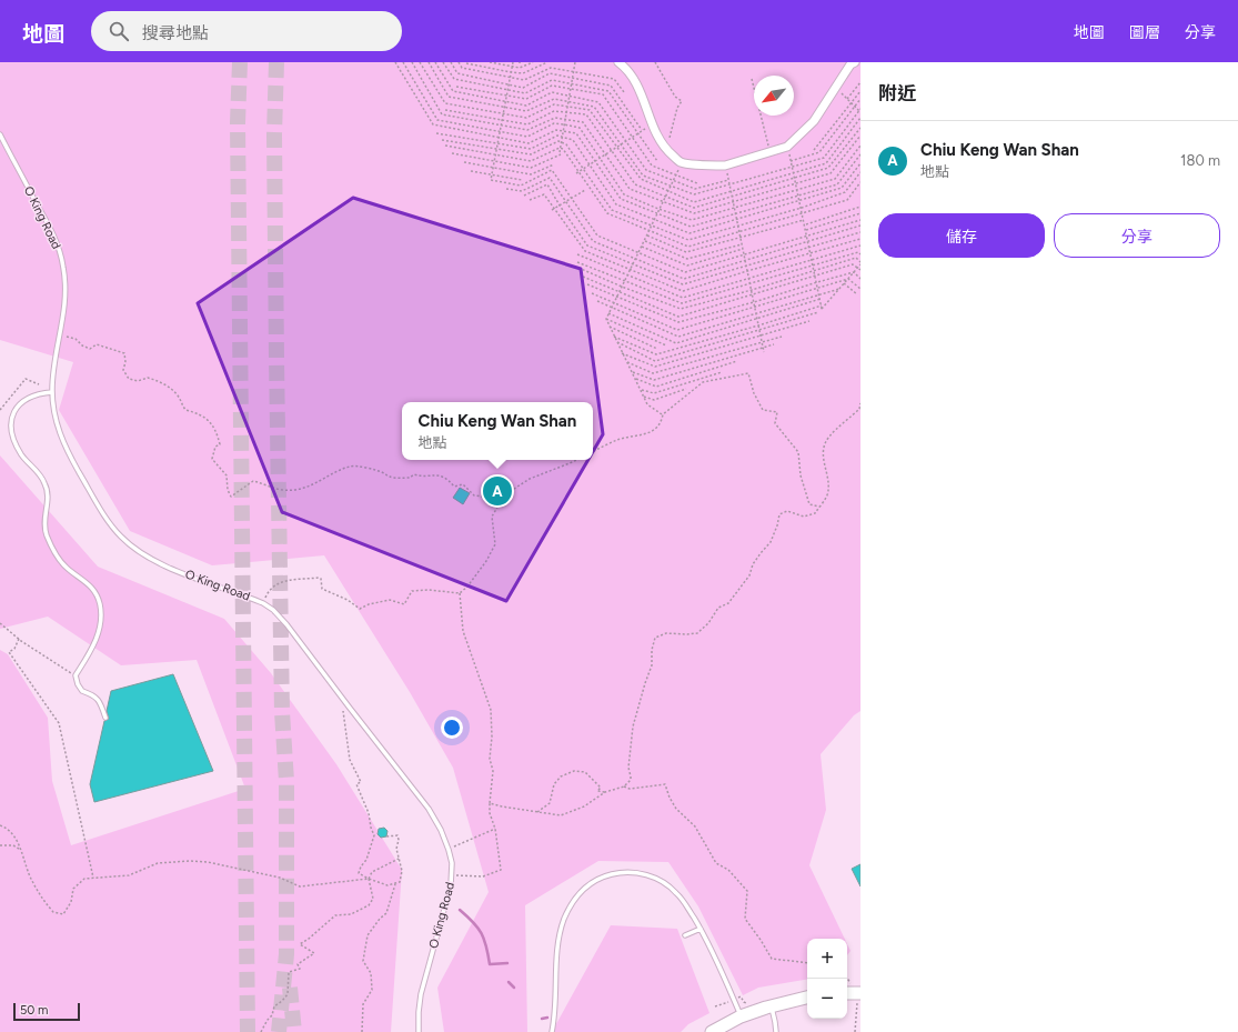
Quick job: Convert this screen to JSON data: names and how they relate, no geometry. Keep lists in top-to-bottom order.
{
  "streets": {
    "lane": ["O King Road"]
  },
  "scale_bar": "50 m",
  "north": "bottom left",
  "page": {
    "header": "地圖",
    "search": "搜尋地點",
    "nav": ["地圖", "圖層", "分享"],
    "heading": "附近",
    "list": [
      {
        "mark": "A",
        "name": "Chiu Keng Wan Shan",
        "note": "地點",
        "value": "180 m"
      }
    ],
    "buttons": ["儲存", "分享"],
    "popup": ["Chiu Keng Wan Shan", "地點"],
    "pins": "A",
    "map_buttons": ["+", "−"],
    "scale": "50 m"
  }
}
